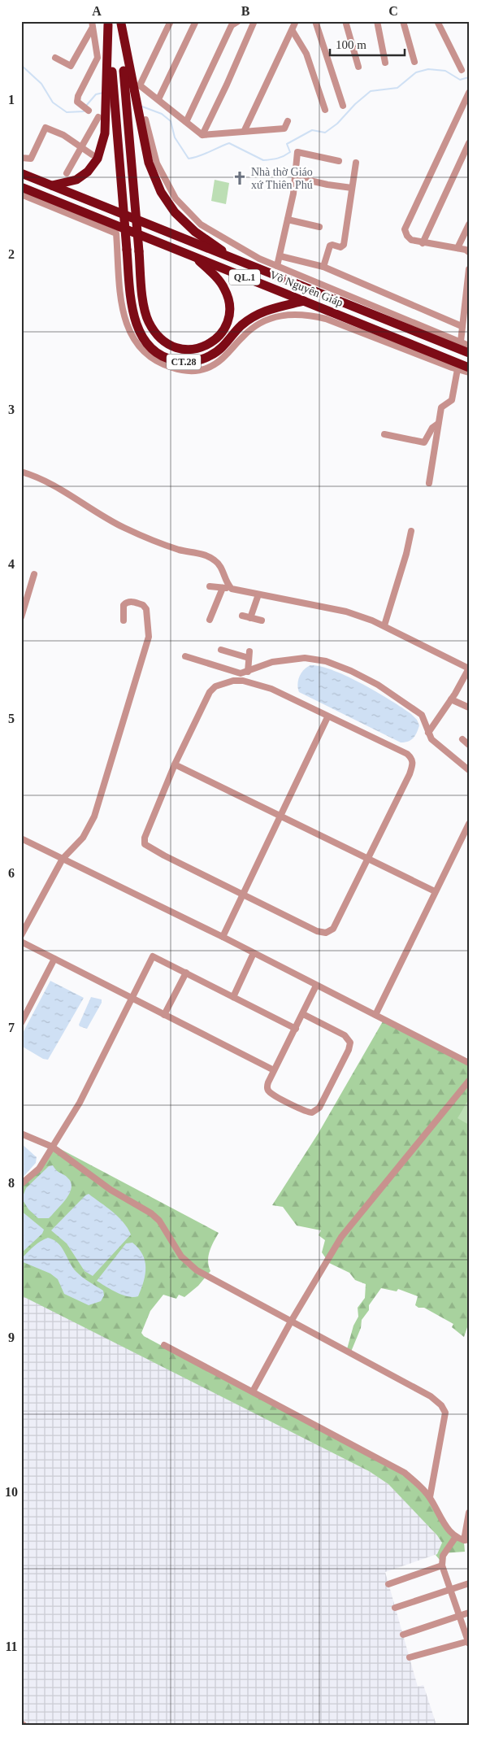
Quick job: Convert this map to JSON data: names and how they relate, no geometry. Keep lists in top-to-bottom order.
{
  "streets": {
    "highway": ["QL.1", "Võ Nguyên Giáp", "CT.28"]
  },
  "crossings": [
    ["Võ Nguyên Giáp", "CT.28"]
  ],
  "places": {
    "church": ["Nhà thờ Giáo xứ Thiên Phú"]
  },
  "scale_bar": "100 m",
  "grid": {
    "columns": ["A", "B", "C"],
    "rows": [
      "1",
      "2",
      "3",
      "4",
      "5",
      "6",
      "7",
      "8",
      "9",
      "10",
      "11"
    ]
  }
}
